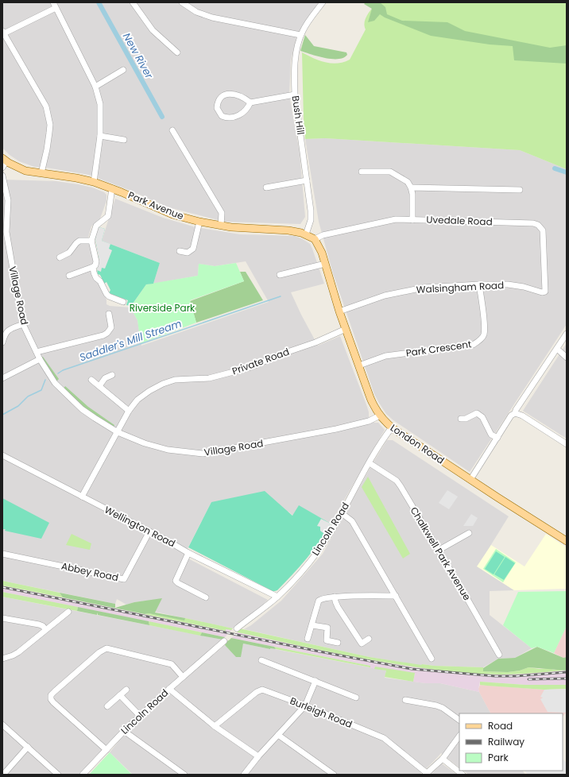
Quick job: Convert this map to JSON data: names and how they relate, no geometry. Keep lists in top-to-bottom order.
{
  "streets": {
    "main road": ["Park Avenue", "London Road"],
    "street": [
      "Bush Hill",
      "Uvedale Road",
      "Walsingham Road",
      "Village Road",
      "Park Crescent",
      "Private Road",
      "Wellington Road",
      "Lincoln Road",
      "Chalkwell Park Avenue",
      "Abbey Road",
      "Burleigh Road"
    ]
  },
  "crossings": [
    ["Bush Hill", "Park Avenue"],
    ["Park Avenue", "Uvedale Road"],
    ["Park Avenue", "London Road"],
    ["Uvedale Road", "Walsingham Road"],
    ["Uvedale Road", "London Road"],
    ["Walsingham Road", "Park Crescent"],
    ["Walsingham Road", "London Road"],
    ["Village Road", "Private Road"],
    ["Village Road", "London Road"],
    ["Park Crescent", "London Road"],
    ["Private Road", "London Road"],
    ["Private Road", "Wellington Road"],
    ["London Road", "Lincoln Road"],
    ["Wellington Road", "Lincoln Road"],
    ["Wellington Road", "Abbey Road"],
    ["Lincoln Road", "Chalkwell Park Avenue"]
  ],
  "water": ["New River", "Saddler's Mill Stream"],
  "parks": ["Riverside Park"],
  "legend": ["Road", "Railway", "Park"]
}
